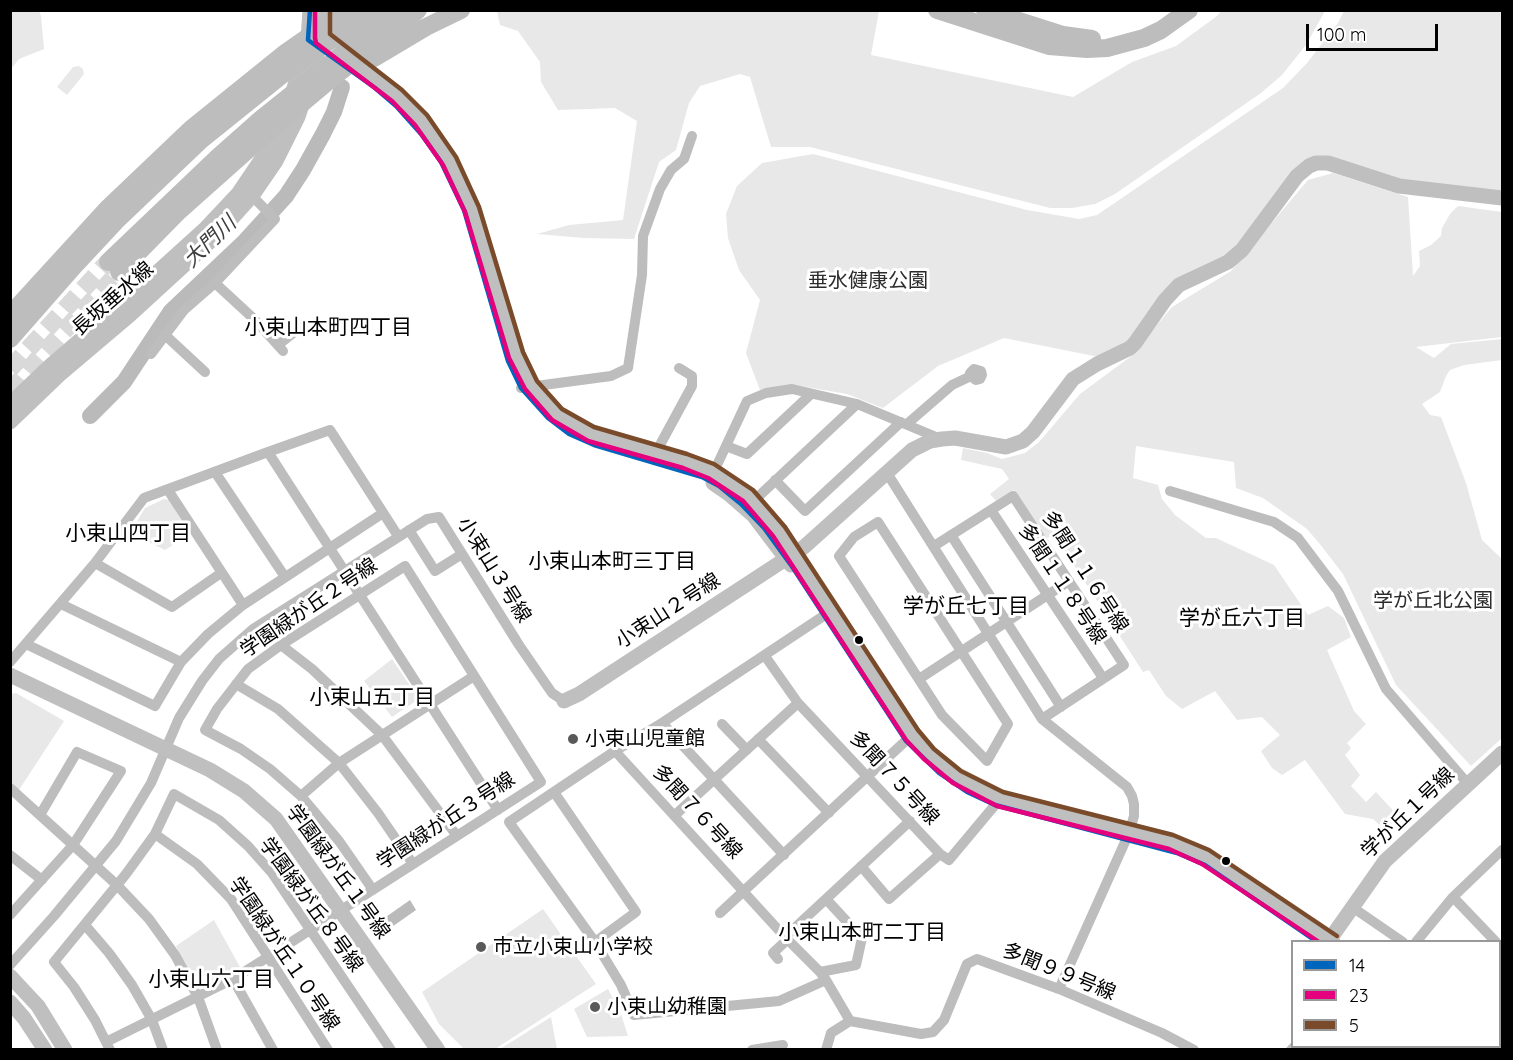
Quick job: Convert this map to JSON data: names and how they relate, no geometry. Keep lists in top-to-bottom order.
{
  "streets": {
    "street": [
      "長坂垂水線",
      "小束山３号線",
      "多聞１１６号線",
      "多聞１１８号線",
      "学園緑が丘２号線",
      "小束山２号線",
      "多聞７５号線",
      "多聞７６号線",
      "学が丘１号線",
      "学園緑が丘３号線",
      "学園緑が丘１号線",
      "学園緑が丘８号線",
      "学園緑が丘１０号線",
      "多聞９９号線"
    ]
  },
  "crossings": [
    ["小束山３号線", "小束山２号線"],
    ["小束山３号線", "学園緑が丘１号線"],
    ["多聞１１６号線", "多聞１１８号線"],
    ["学園緑が丘２号線", "学園緑が丘３号線"],
    ["多聞７６号線", "多聞９９号線"],
    ["学園緑が丘３号線", "学園緑が丘１号線"],
    ["学園緑が丘３号線", "学園緑が丘８号線"],
    ["学園緑が丘３号線", "学園緑が丘１０号線"],
    ["学園緑が丘８号線", "学園緑が丘１０号線"]
  ],
  "districts": [
    "小束山本町四丁目",
    "小束山四丁目",
    "小束山本町三丁目",
    "学が丘七丁目",
    "学が丘六丁目",
    "小束山五丁目",
    "小束山本町二丁目",
    "小束山六丁目"
  ],
  "water": ["大門川"],
  "parks": ["垂水健康公園", "学が丘北公園"],
  "places": ["小束山児童館", "市立小束山小学校", "小束山幼稚園"],
  "lines": ["transit line 14", "transit line 23", "transit line 5"],
  "legend": ["14", "23", "5"],
  "scale_bar": "100 m"
}
